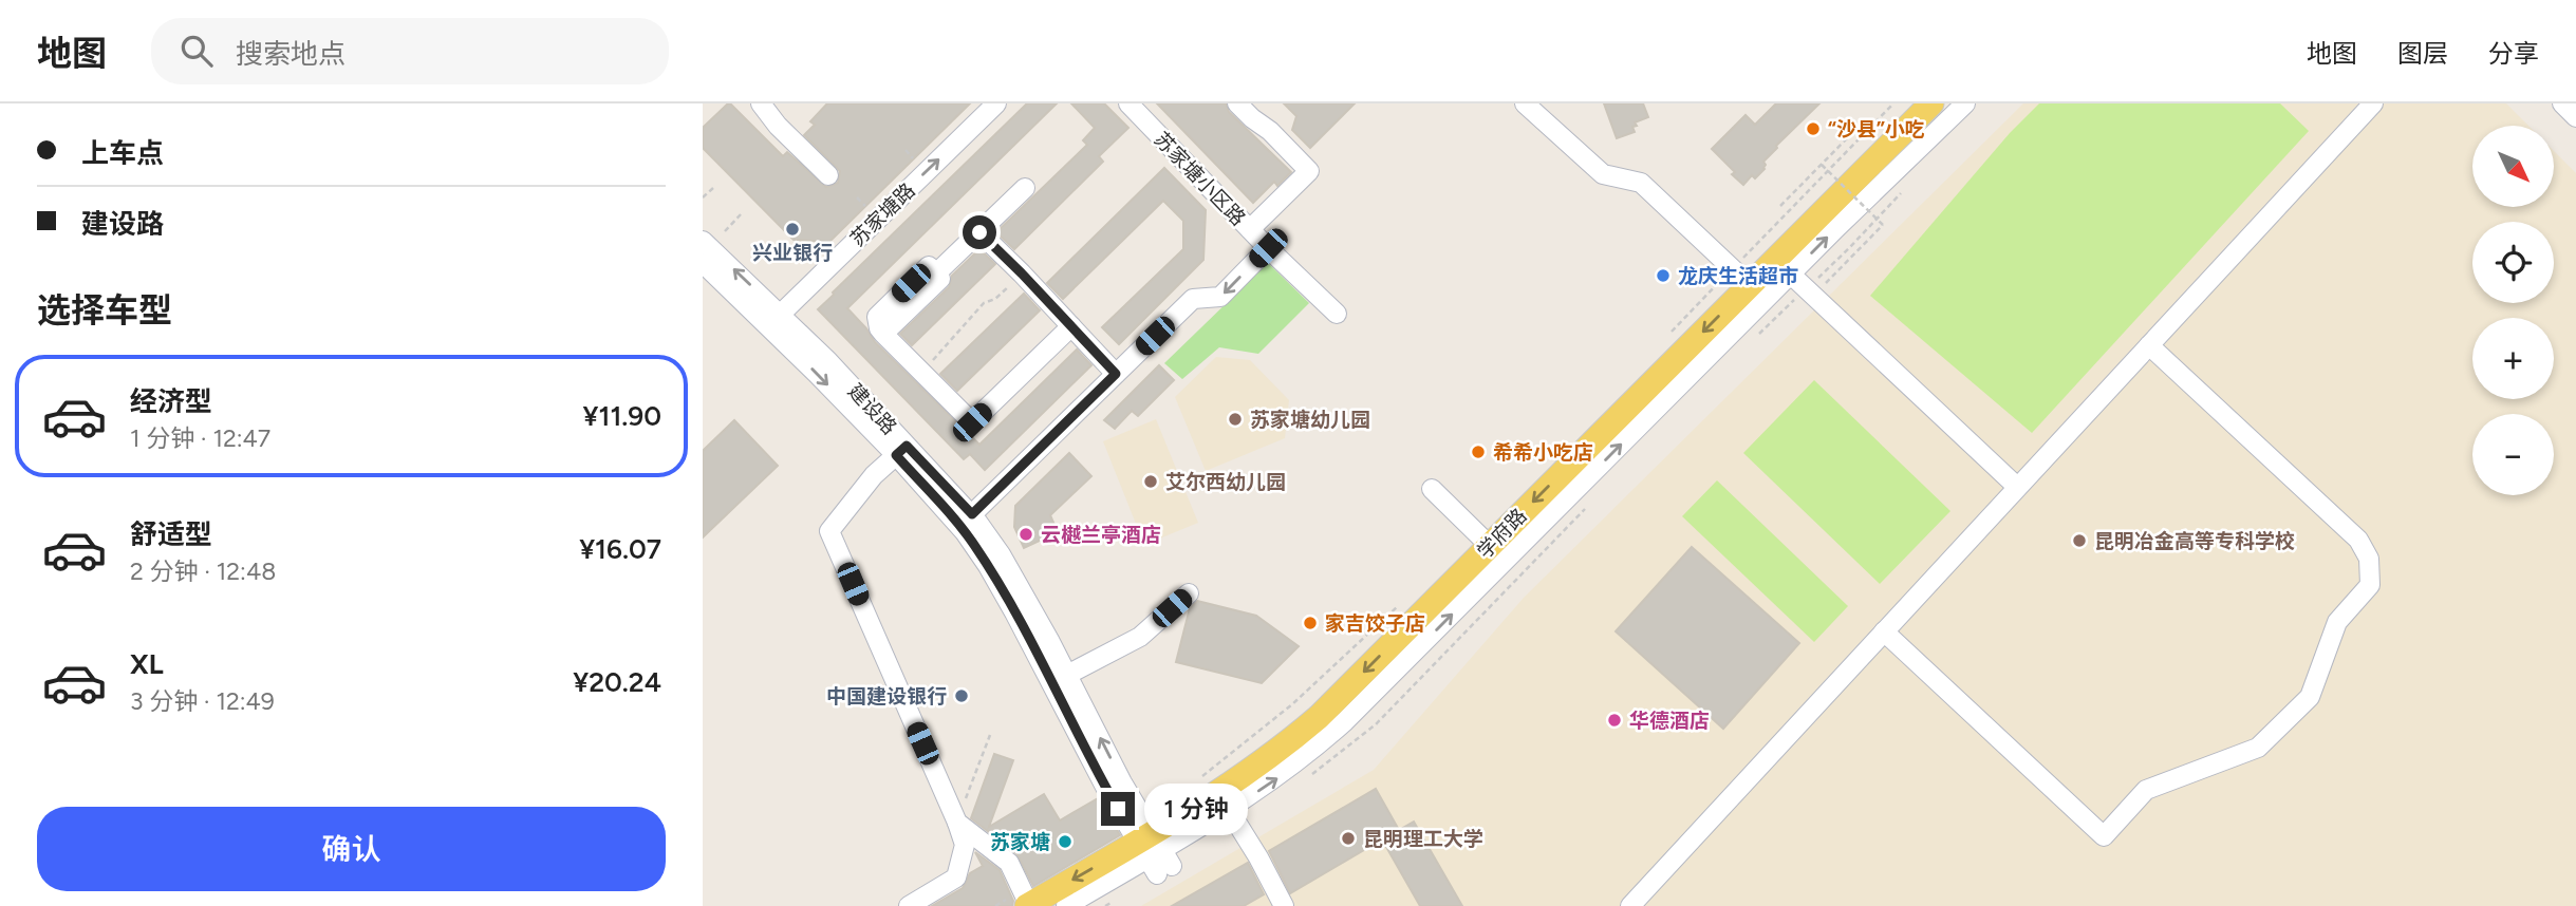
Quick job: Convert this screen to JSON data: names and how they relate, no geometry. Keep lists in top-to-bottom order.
{
  "streets": {
    "main road": ["学府路"],
    "street": ["苏家塘小区路", "苏家塘路", "建设路"]
  },
  "crossings": [
    ["苏家塘路", "建设路"],
    ["建设路", "学府路"]
  ],
  "one_way": ["苏家塘路"],
  "places": [
    "“沙县”小吃",
    "兴业银行",
    "龙庆生活超市",
    "苏家塘幼儿园",
    "希希小吃店",
    "艾尔西幼儿园",
    "云樾兰亭酒店",
    "昆明冶金高等专科学校",
    "家吉饺子店",
    "中国建设银行",
    "华德酒店",
    "昆明理工大学",
    "苏家塘"
  ],
  "north": "bottom right",
  "page": {
    "header": "地图",
    "search": "搜索地点",
    "nav": ["地图", "图层", "分享"],
    "banner": ["上车点", "建设路"],
    "map_buttons": ["+", "−"],
    "heading": "选择车型",
    "list": [
      {
        "name": "经济型",
        "note": "1 分钟 · 12:47",
        "value": "¥11.90"
      },
      {
        "name": "舒适型",
        "note": "2 分钟 · 12:48",
        "value": "¥16.07"
      },
      {
        "name": "XL",
        "note": "3 分钟 · 12:49",
        "value": "¥20.24"
      }
    ],
    "bubble": "1 分钟",
    "buttons": "确认"
  }
}
